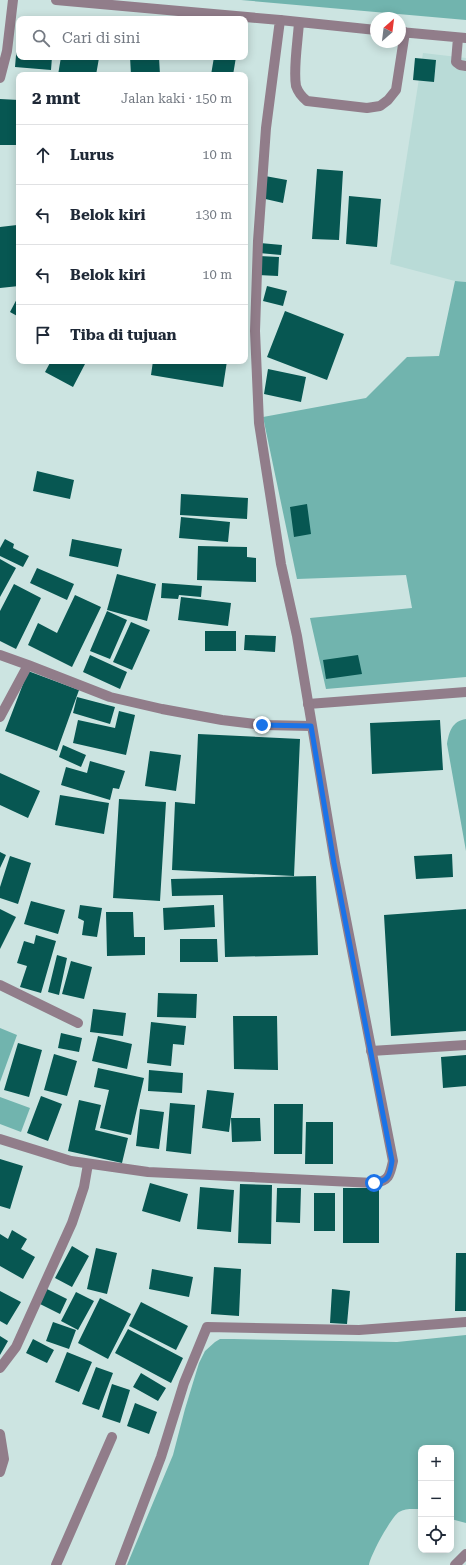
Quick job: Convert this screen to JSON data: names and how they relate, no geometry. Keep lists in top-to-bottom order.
{
  "north": "top right",
  "page": {
    "search": "Cari di sini",
    "heading": ["2 mnt", "Jalan kaki · 150 m"],
    "list": [
      ["Lurus", "10 m"],
      ["Belok kiri", "130 m"],
      ["Belok kiri", "10 m"],
      "Tiba di tujuan"
    ],
    "map_buttons": ["+", "−"]
  }
}
